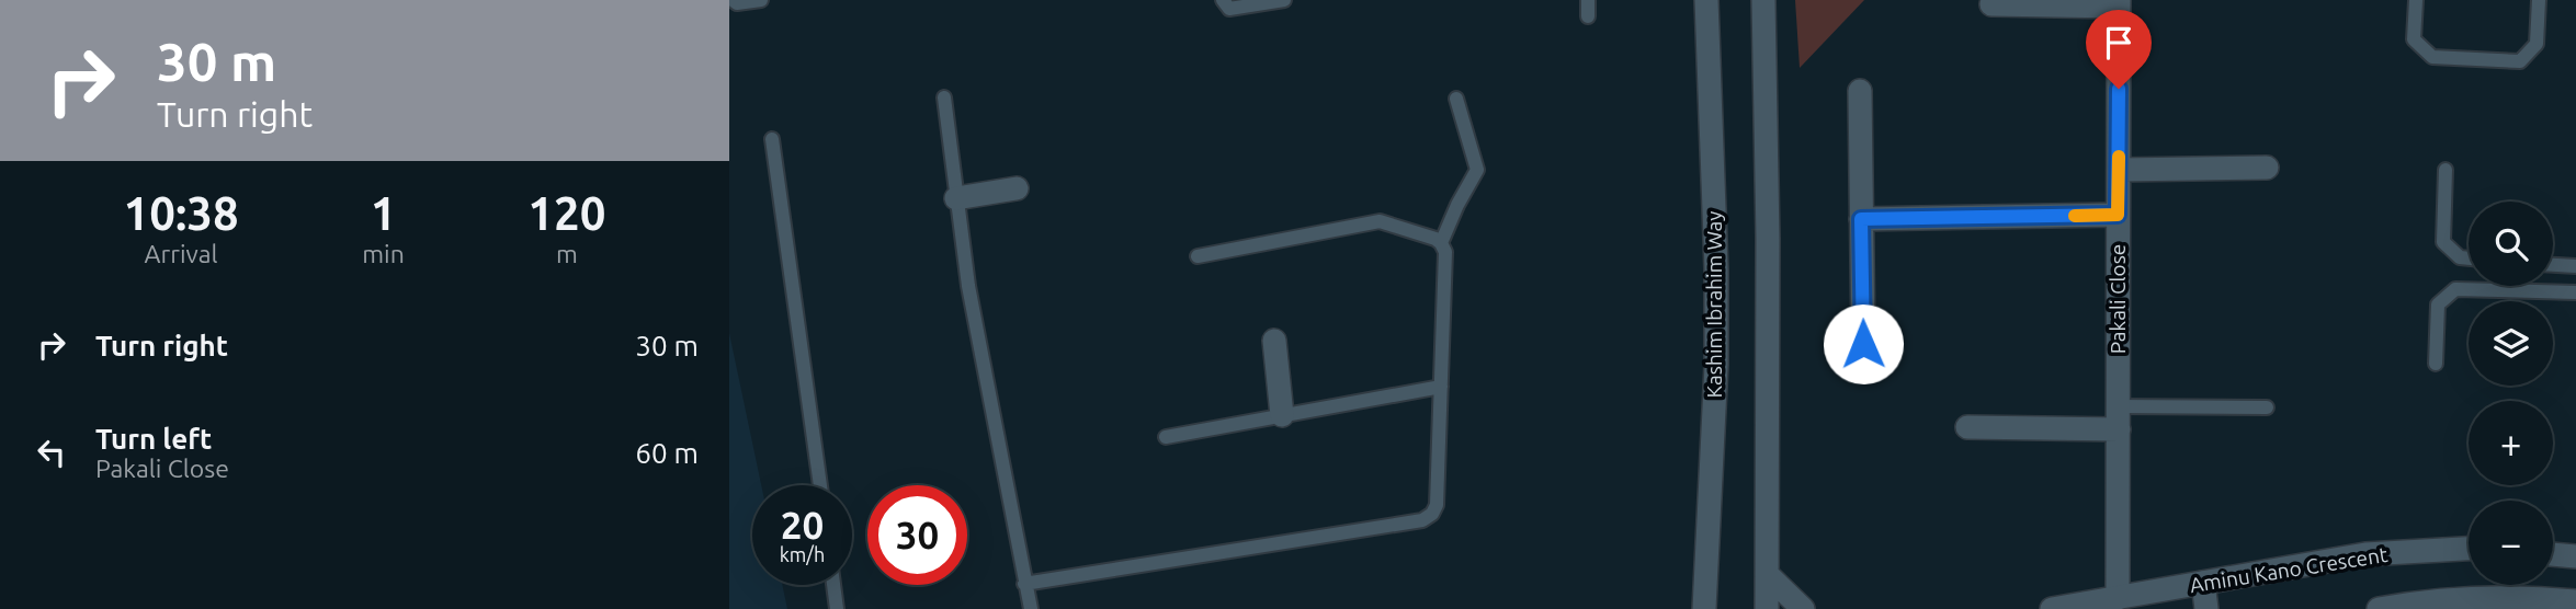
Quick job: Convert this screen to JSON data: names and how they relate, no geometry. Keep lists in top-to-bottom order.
{
  "streets": {
    "street": ["Pakali Close", "Kashim Ibrahim Way", "Aminu Kano Crescent"]
  },
  "crossings": [
    ["Pakali Close", "Aminu Kano Crescent"]
  ],
  "page": {
    "turn": ["30 m", "Turn right"],
    "eta": [
      "10:38",
      "Arrival",
      "1",
      "min",
      "120",
      "m"
    ],
    "map_buttons": ["+", "−"],
    "list": [
      {
        "name": "Turn right",
        "value": "30 m"
      },
      {
        "name": "Turn left",
        "note": "Pakali Close",
        "value": "60 m"
      }
    ],
    "speed": "20 km/h",
    "limit": "30"
  }
}
